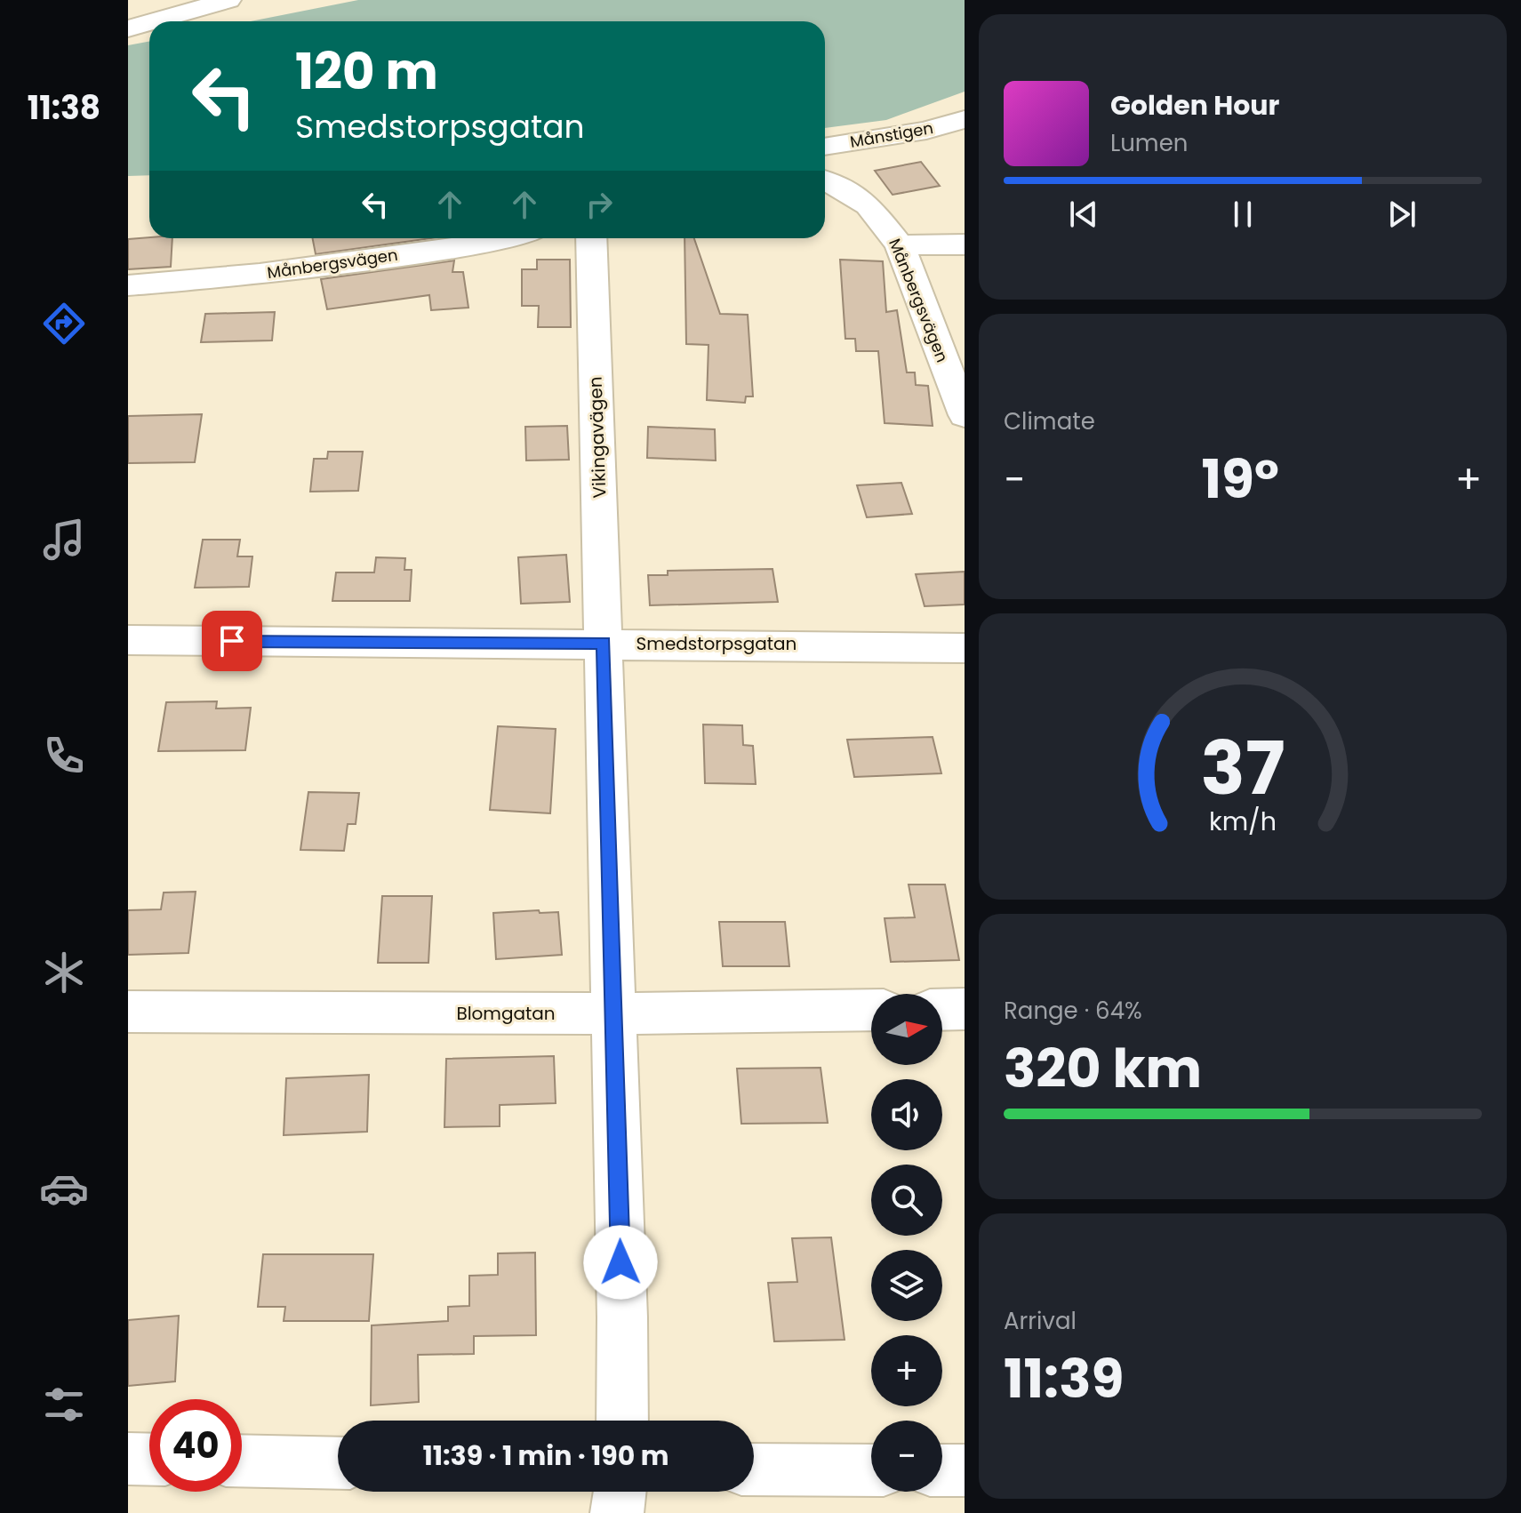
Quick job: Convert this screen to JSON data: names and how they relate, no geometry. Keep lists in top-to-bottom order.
{
  "streets": {
    "street": [
      "Månstigen",
      "Månbergsvägen",
      "Vikingavägen",
      "Smedstorpsgatan",
      "Blomgatan"
    ]
  },
  "crossings": [
    ["Vikingavägen", "Smedstorpsgatan"],
    ["Vikingavägen", "Blomgatan"]
  ],
  "north": "right",
  "page": {
    "tabs": "11:38",
    "turn": ["120 m", "Smedstorpsgatan"],
    "song": ["Golden Hour", "Lumen"],
    "tile": [
      "Climate",
      ["Range · 64%", "320 km"],
      ["Arrival", "11:39"]
    ],
    "heat": ["−", "19°", "+"],
    "map_buttons": ["+", "−"],
    "limit": "40",
    "trip": "11:39 · 1 min · 190 m",
    "gauge": ["37", "km/h"]
  }
}
